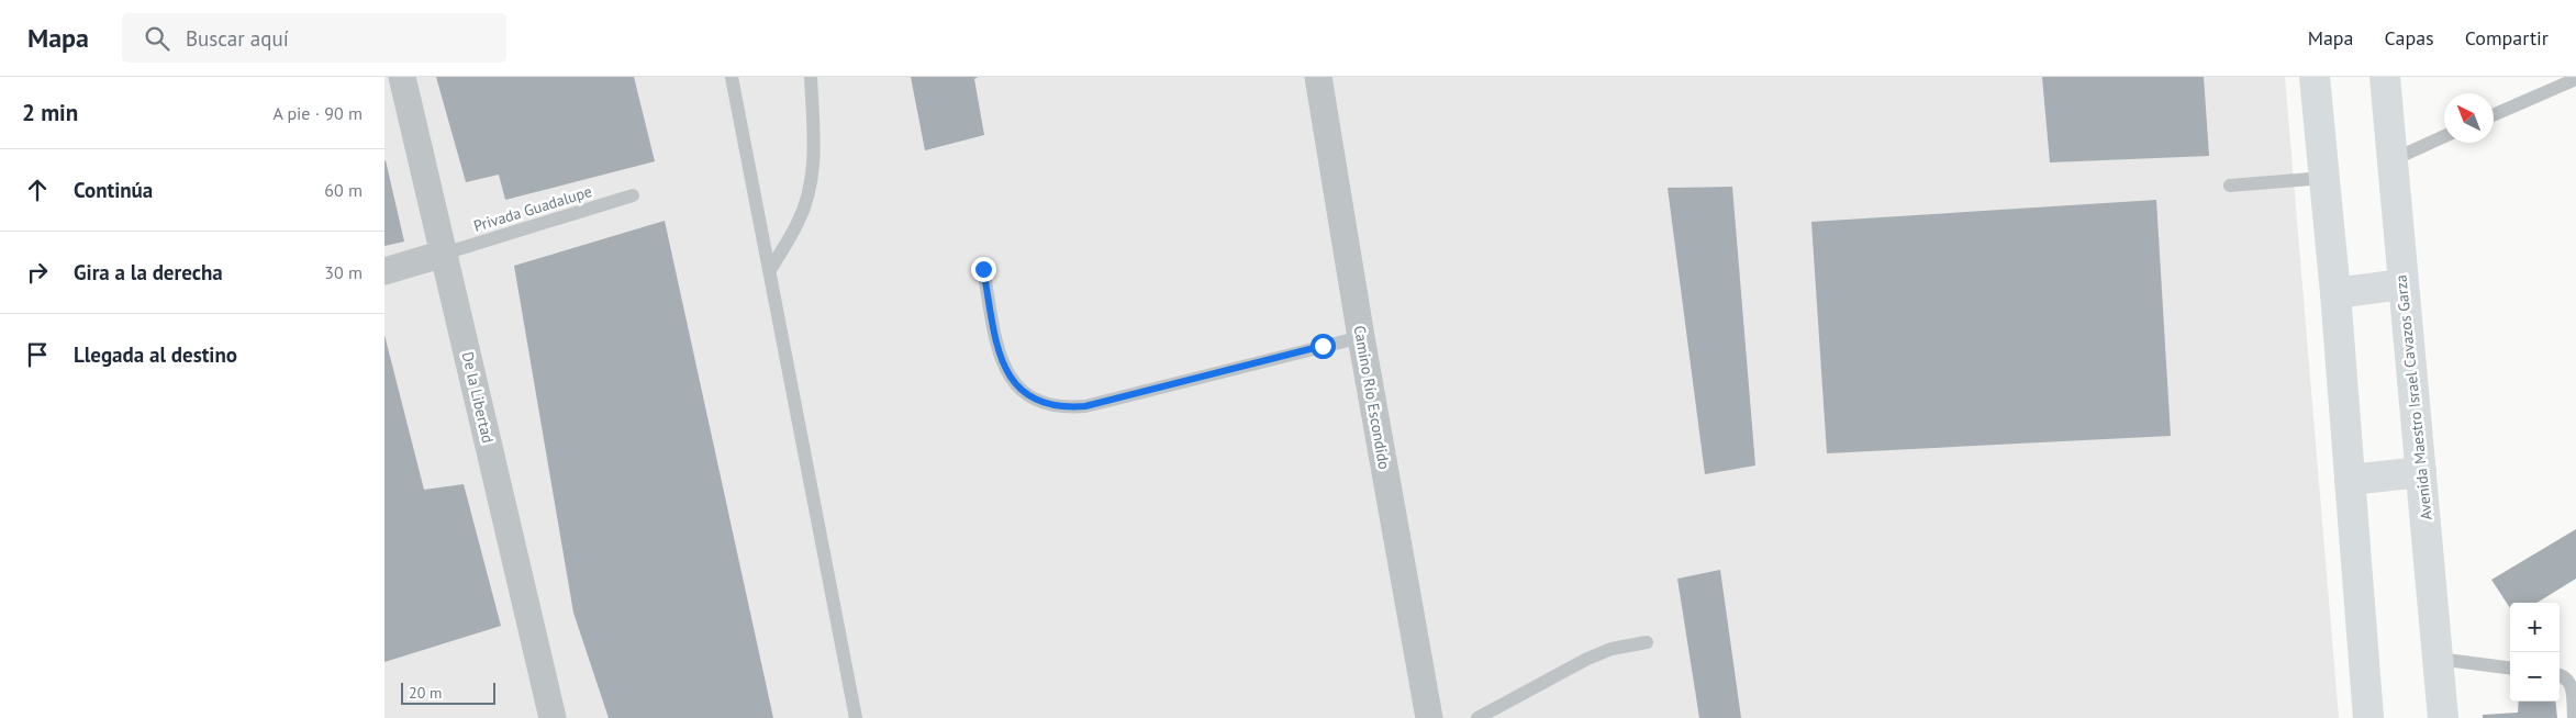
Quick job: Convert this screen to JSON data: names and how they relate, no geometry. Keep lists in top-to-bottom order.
{
  "streets": {
    "main road": ["Avenida Maestro Israel Cavazos Garza"],
    "street": ["De la Libertad", "Camino Río Escondido"],
    "lane": ["Privada Guadalupe"]
  },
  "crossings": [
    ["Privada Guadalupe", "De la Libertad"]
  ],
  "scale_bar": "20 m",
  "north": "top left",
  "page": {
    "header": "Mapa",
    "search": "Buscar aquí",
    "nav": ["Mapa", "Capas", "Compartir"],
    "heading": ["2 min", "A pie · 90 m"],
    "list": [
      ["Continúa", "60 m"],
      ["Gira a la derecha", "30 m"],
      "Llegada al destino"
    ],
    "map_buttons": ["+", "−"],
    "scale": "20 m"
  }
}
